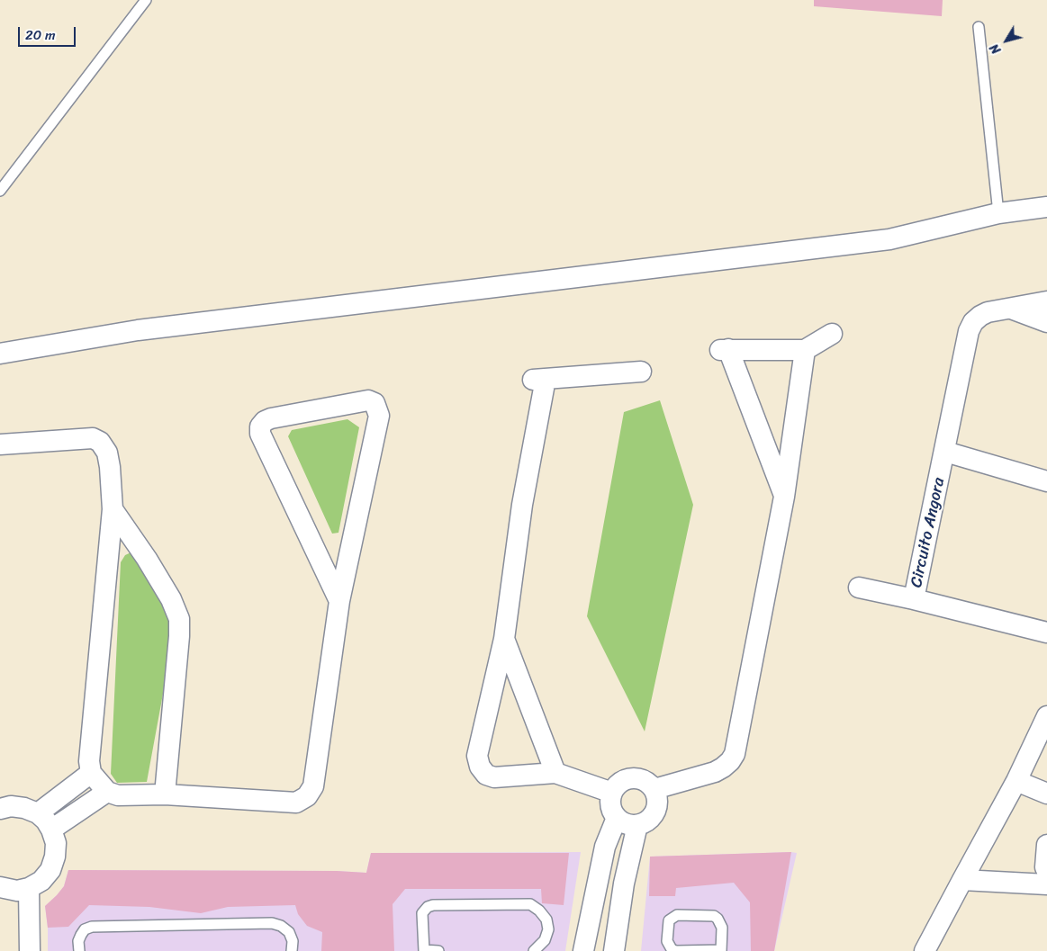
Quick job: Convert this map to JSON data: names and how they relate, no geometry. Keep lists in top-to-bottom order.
{
  "streets": {
    "street": ["Circuito Angora"]
  },
  "scale_bar": "20 m",
  "north": "bottom left"
}
